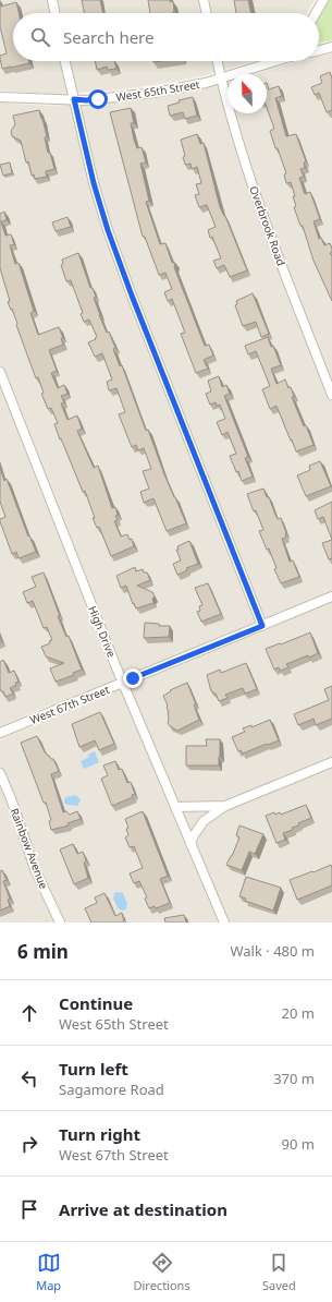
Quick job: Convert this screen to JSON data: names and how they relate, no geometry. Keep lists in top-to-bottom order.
{
  "streets": {
    "street": [
      "West 65th Street",
      "Overbrook Road",
      "High Drive",
      "West 67th Street",
      "Rainbow Avenue"
    ]
  },
  "crossings": [
    ["West 65th Street", "Overbrook Road"],
    ["High Drive", "West 67th Street"]
  ],
  "north": "top",
  "page": {
    "search": "Search here",
    "heading": ["6 min", "Walk · 480 m"],
    "list": [
      ["Continue", "West 65th Street", "20 m"],
      ["Turn left", "Sagamore Road", "370 m"],
      ["Turn right", "West 67th Street", "90 m"],
      "Arrive at destination"
    ],
    "nav": ["Map", "Directions", "Saved"]
  }
}
